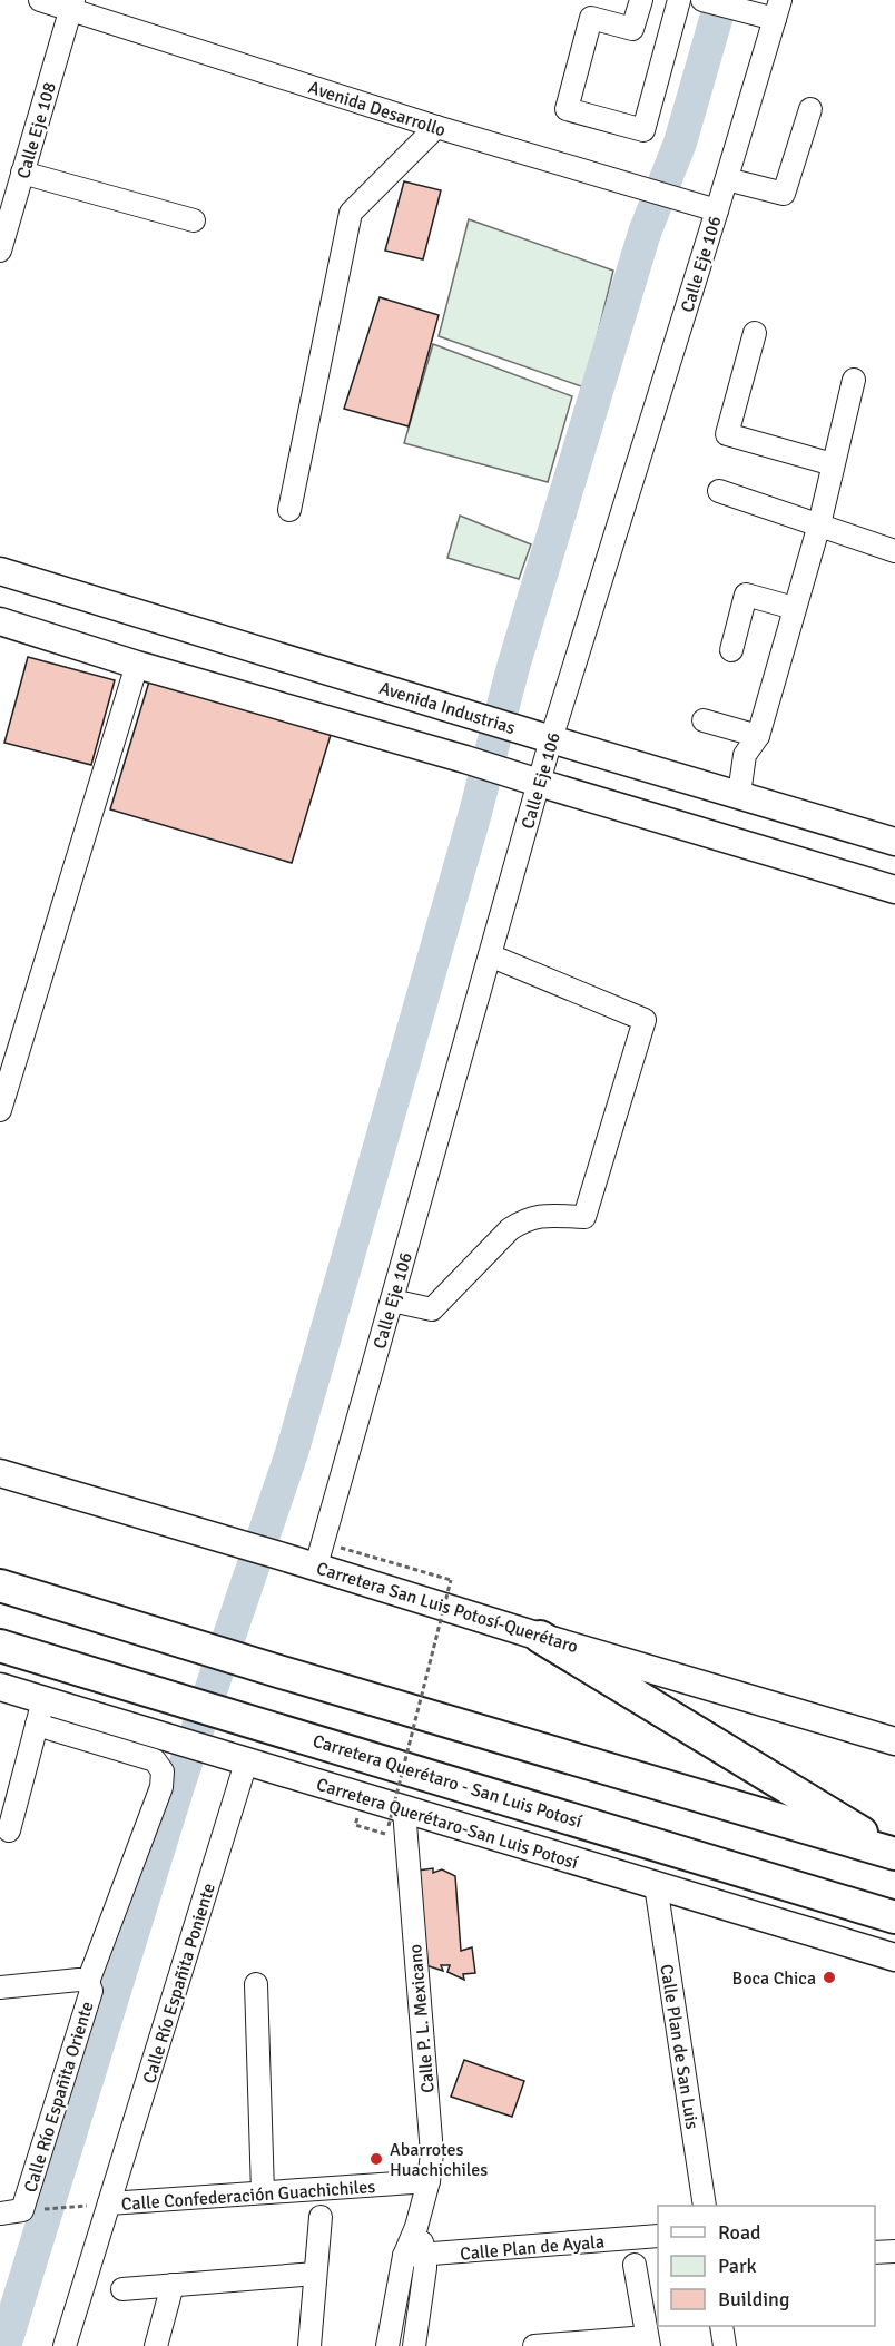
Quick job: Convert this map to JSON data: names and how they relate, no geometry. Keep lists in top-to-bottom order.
{
  "streets": {
    "highway": ["Carretera Querétaro - San Luis Potosí"],
    "main road": ["Avenida Industrias", "Carretera San Luis Potosí-Querétaro", "Carretera Querétaro-San Luis Potosí"],
    "street": [
      "Avenida Desarrollo",
      "Calle Eje 108",
      "Calle Eje 106",
      "Calle Río Españita Poniente",
      "Calle P. L. Mexicano",
      "Calle Plan de San Luis",
      "Calle Río Españita Oriente",
      "Calle Confederación Guachichiles",
      "Calle Plan de Ayala"
    ]
  },
  "crossings": [
    ["Avenida Desarrollo", "Calle Eje 108"],
    ["Avenida Desarrollo", "Calle Eje 106"],
    ["Calle Eje 106", "Avenida Industrias"],
    ["Calle Eje 106", "Carretera San Luis Potosí-Querétaro"],
    ["Carretera Querétaro-San Luis Potosí", "Calle Río Españita Poniente"],
    ["Carretera Querétaro-San Luis Potosí", "Calle P. L. Mexicano"],
    ["Carretera Querétaro-San Luis Potosí", "Calle Plan de San Luis"],
    ["Carretera Querétaro-San Luis Potosí", "Calle Río Españita Oriente"],
    ["Calle Río Españita Poniente", "Calle Confederación Guachichiles"],
    ["Calle P. L. Mexicano", "Calle Confederación Guachichiles"],
    ["Calle P. L. Mexicano", "Calle Plan de Ayala"]
  ],
  "places": ["Boca Chica", "Abarrotes Huachichiles"],
  "legend": ["Road", "Park", "Building"]
}
